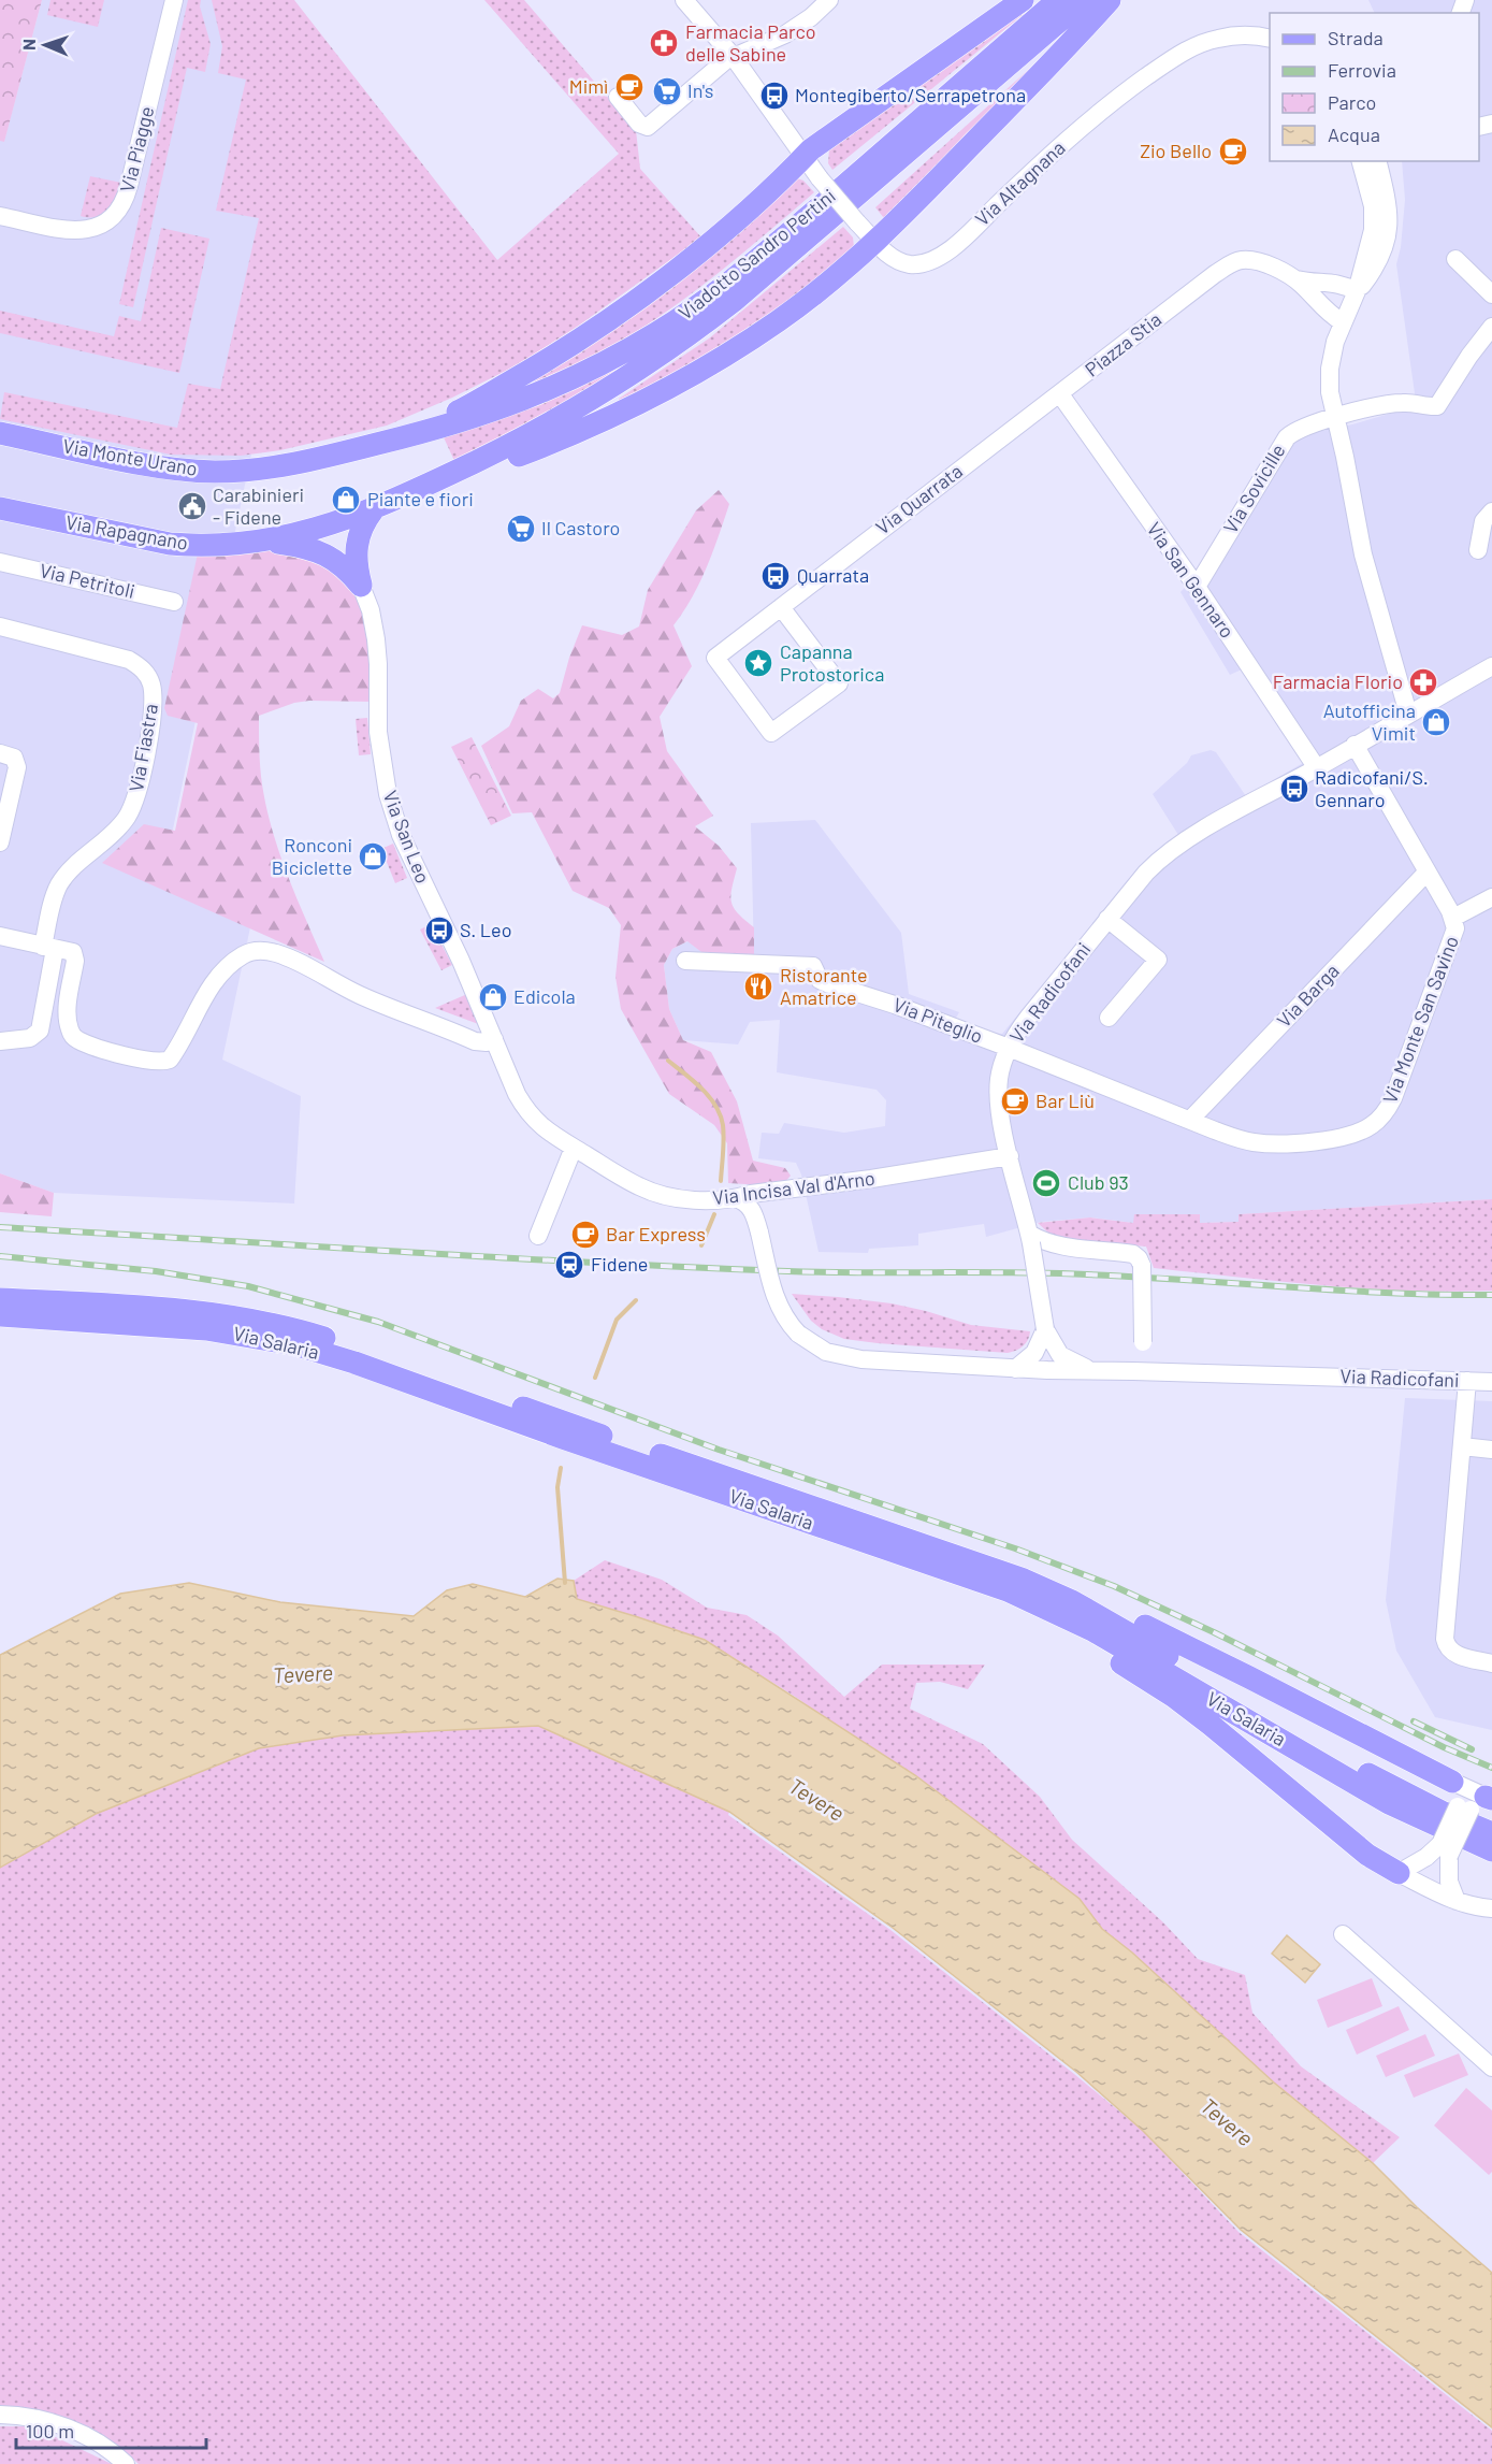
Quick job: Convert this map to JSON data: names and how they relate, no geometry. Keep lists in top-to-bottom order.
{
  "streets": {
    "main road": [
      "Viadotto Sandro Pertini",
      "Via Monte Urano",
      "Via Rapagnano",
      "Via Salaria"
    ],
    "street": [
      "Via Piagge",
      "Via Altagnana",
      "Piazza Stia",
      "Via Sovicille",
      "Via Quarrata",
      "Via San Gennaro",
      "Via Petritoli",
      "Via Fiastra",
      "Via San Leo",
      "Via Radicofani",
      "Via Barga",
      "Via Monte San Savino",
      "Via Piteglio",
      "Via Incisa Val d'Arno"
    ]
  },
  "crossings": [
    ["Viadotto Sandro Pertini", "Via Monte Urano"],
    ["Viadotto Sandro Pertini", "Via Rapagnano"],
    ["Piazza Stia", "Via Quarrata"],
    ["Piazza Stia", "Via San Gennaro"],
    ["Via Sovicille", "Via San Gennaro"],
    ["Via Quarrata", "Via San Gennaro"],
    ["Via San Gennaro", "Via Radicofani"],
    ["Via San Leo", "Via Incisa Val d'Arno"],
    ["Via Radicofani", "Via Monte San Savino"],
    ["Via Radicofani", "Via Piteglio"],
    ["Via Radicofani", "Via Incisa Val d'Arno"],
    ["Via Barga", "Via Monte San Savino"],
    ["Via Monte San Savino", "Via Piteglio"]
  ],
  "water": ["Tevere"],
  "places": {
    "pharmacy": ["Farmacia Parco delle Sabine", "Farmacia Florio"],
    "cafe": [
      "Mimì",
      "Zio Bello",
      "Bar Liù",
      "Bar Express"
    ],
    "supermarket": ["In's", "Il Castoro"],
    "bus stop": [
      "Montegiberto/Serrapetrona",
      "Quarrata",
      "Radicofani/S. Gennaro",
      "S. Leo"
    ],
    "shop": [
      "Piante e fiori",
      "Autofficina Vimit",
      "Ronconi Biciclette",
      "Edicola"
    ],
    "public building": ["Carabinieri - Fidene"],
    "place": ["Capanna Protostorica"],
    "restaurant": ["Ristorante Amatrice"],
    "sports": ["Club 93"],
    "station": ["Fidene"]
  },
  "legend": [
    "Strada",
    "Ferrovia",
    "Parco",
    "Acqua"
  ],
  "scale_bar": "100 m",
  "north": "left"
}
